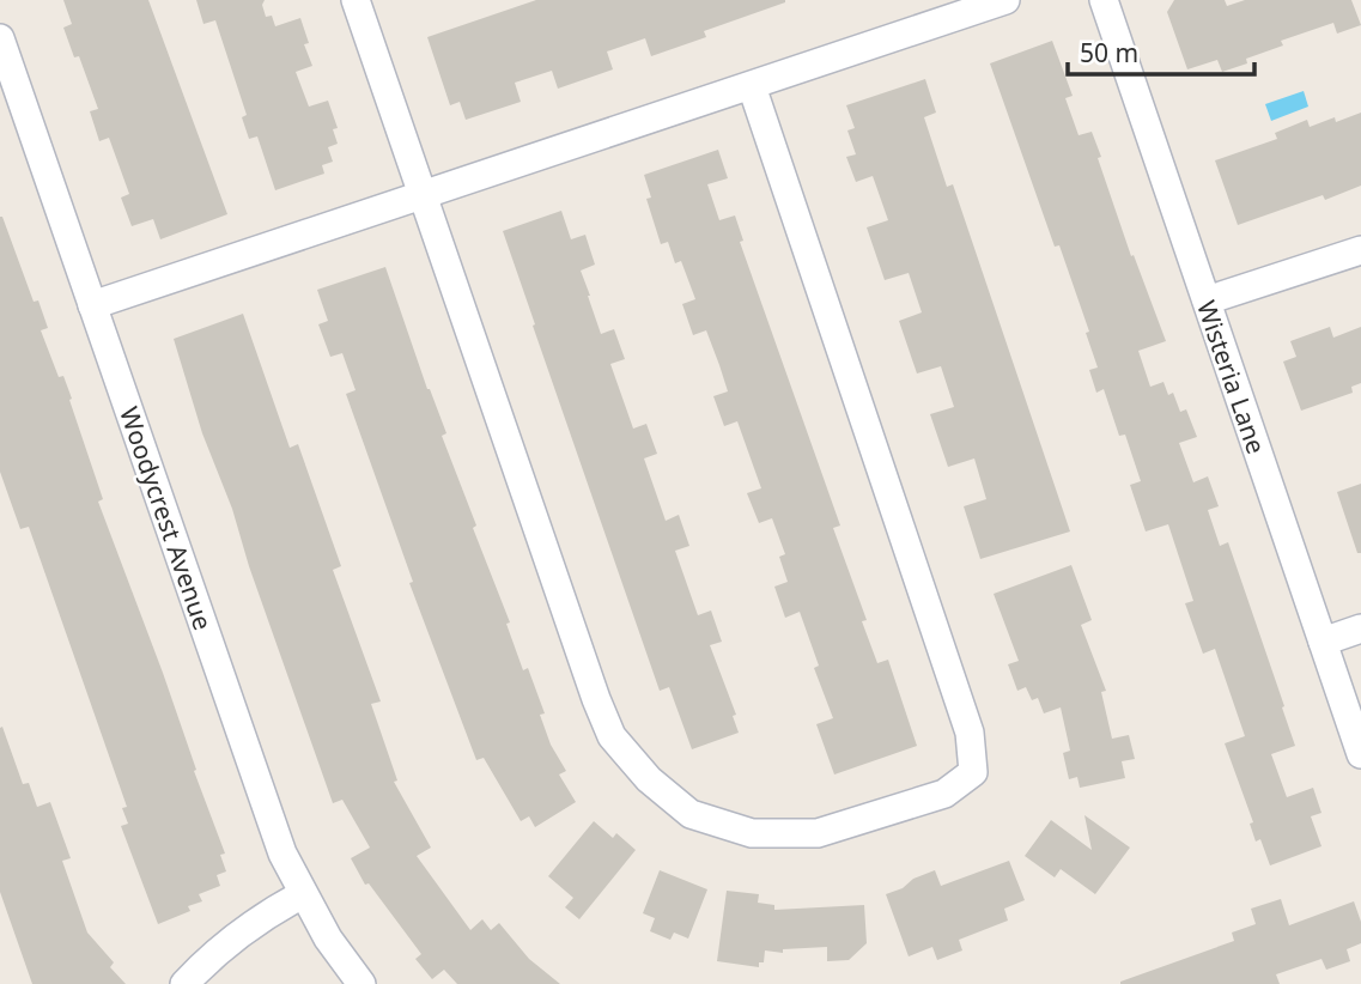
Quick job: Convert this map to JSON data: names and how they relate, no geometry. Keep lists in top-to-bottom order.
{
  "streets": {
    "street": ["Wisteria Lane", "Woodycrest Avenue"]
  },
  "scale_bar": "50 m"
}
